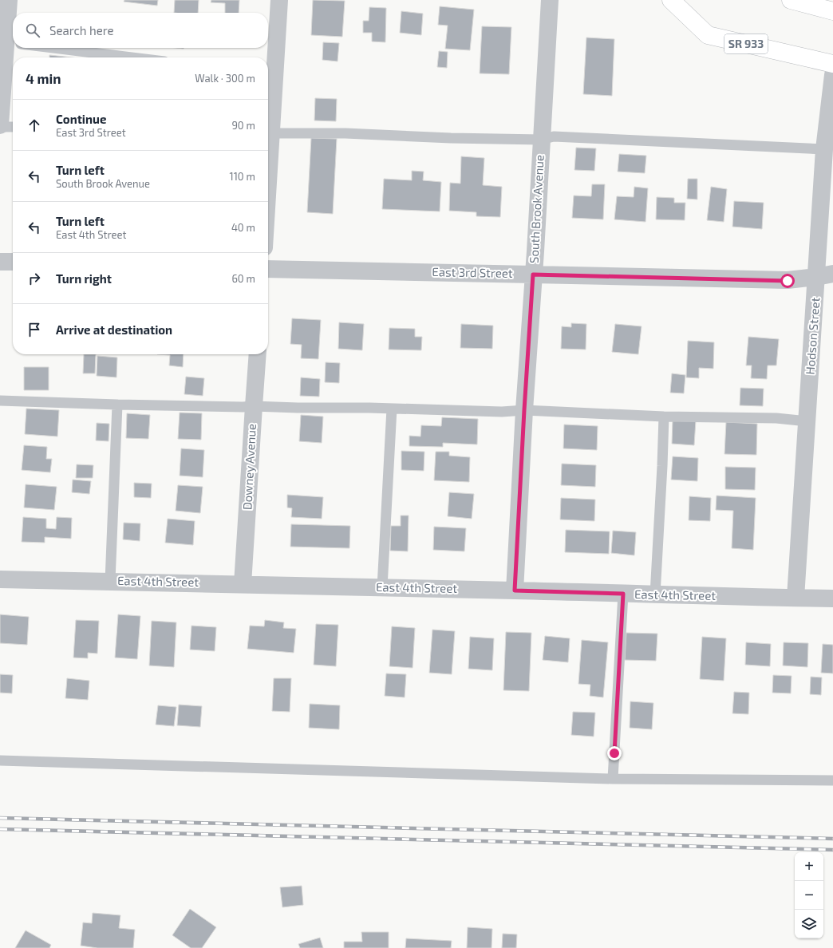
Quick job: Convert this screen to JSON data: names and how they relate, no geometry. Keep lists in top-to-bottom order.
{
  "streets": {
    "main road": ["SR 933"],
    "street": [
      "South Brook Avenue",
      "East 3rd Street",
      "Hodson Street",
      "Downey Avenue",
      "East 4th Street"
    ]
  },
  "crossings": [
    ["South Brook Avenue", "East 3rd Street"],
    ["South Brook Avenue", "East 4th Street"],
    ["East 3rd Street", "Hodson Street"],
    ["Hodson Street", "East 4th Street"],
    ["Downey Avenue", "East 4th Street"]
  ],
  "page": {
    "search": "Search here",
    "heading": ["4 min", "Walk · 300 m"],
    "list": [
      ["Continue", "East 3rd Street", "90 m"],
      ["Turn left", "South Brook Avenue", "110 m"],
      ["Turn left", "East 4th Street", "40 m"],
      ["Turn right", "60 m"],
      "Arrive at destination"
    ],
    "map_buttons": ["+", "−"]
  }
}
